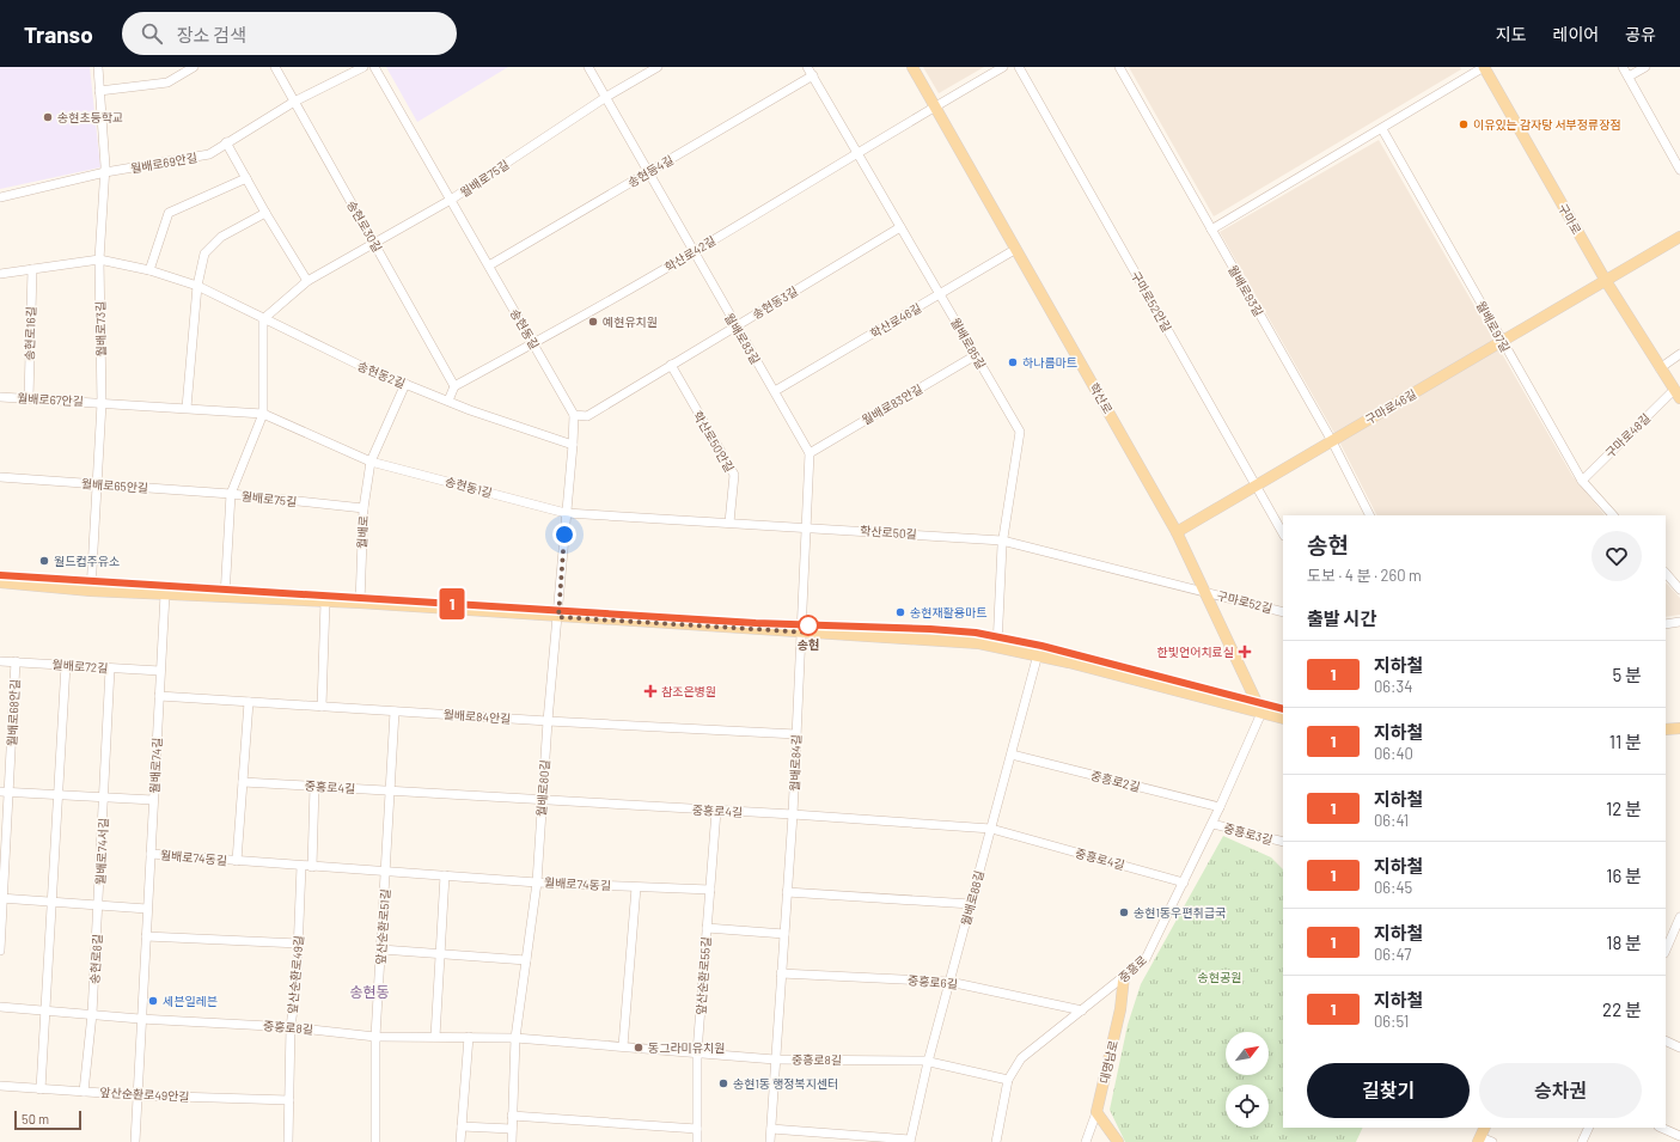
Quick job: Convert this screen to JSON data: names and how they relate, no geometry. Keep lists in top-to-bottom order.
{
  "streets": {
    "main road": [
      "구마로",
      "학산로",
      "구마로46길",
      "대명남로"
    ],
    "street": [
      "월배로69안길",
      "송현동4길",
      "월배로75길",
      "송현로30길",
      "학산로42길",
      "월배로93길",
      "구마로52안길",
      "송현동3길",
      "학산로46길",
      "월배로97길",
      "월배로73길",
      "송현동길",
      "송현로16길",
      "월배로83길",
      "월배로85길",
      "송현동2길",
      "월배로67안길",
      "월배로83안길",
      "구마로48길",
      "학산로50안길",
      "월배로65안길",
      "송현동1길",
      "월배로",
      "학산로50길",
      "구마로52길",
      "월배로72길",
      "월배로68안길",
      "월배로84안길",
      "월배로84길",
      "월배로74길",
      "중흥로2길",
      "중흥로4길",
      "월배로80길",
      "중흥로3길",
      "월배로74서길",
      "월배로74동길",
      "월배로88길",
      "앞산순환로51길",
      "송현로8길",
      "중흥로",
      "앞산순환로49길",
      "앞산순환로55길",
      "중흥로6길",
      "중흥로8길",
      "앞산순환로49안길"
    ]
  },
  "crossings": [
    ["월배로69안길", "송현로30길"],
    ["월배로69안길", "월배로73길"],
    ["송현동4길", "송현동길"],
    ["송현동4길", "월배로83길"],
    ["송현동4길", "월배로85길"],
    ["월배로75길", "송현로30길"],
    ["월배로75길", "송현동길"],
    ["월배로75길", "월배로83길"],
    ["월배로75길", "송현동2길"],
    ["월배로75길", "월배로65안길"],
    ["월배로75길", "송현동1길"],
    ["월배로75길", "월배로"],
    ["구마로", "구마로46길"],
    ["구마로", "구마로48길"],
    ["송현로30길", "학산로42길"],
    ["학산로42길", "송현동길"],
    ["학산로42길", "월배로83길"],
    ["학산로42길", "월배로85길"],
    ["학산로42길", "학산로"],
    ["월배로93길", "구마로46길"],
    ["구마로52안길", "구마로46길"],
    ["송현동3길", "송현동길"],
    ["송현동3길", "월배로83길"],
    ["송현동3길", "월배로85길"],
    ["송현동3길", "학산로50안길"],
    ["학산로46길", "월배로83길"],
    ["학산로46길", "월배로85길"],
    ["학산로46길", "학산로"],
    ["월배로97길", "구마로46길"],
    ["월배로97길", "구마로48길"],
    ["월배로73길", "송현동2길"],
    ["월배로73길", "월배로67안길"],
    ["월배로73길", "월배로65안길"],
    ["월배로73길", "송현동1길"],
    ["송현로16길", "월배로67안길"],
    ["월배로83길", "월배로83안길"],
    ["월배로85길", "월배로83안길"],
    ["월배로85길", "학산로50길"],
    ["학산로", "구마로46길"],
    ["학산로", "학산로50길"],
    ["학산로", "구마로52길"],
    ["학산로", "중흥로"],
    ["월배로67안길", "송현동1길"],
    ["학산로50안길", "학산로50길"],
    ["송현동1길", "월배로"],
    ["송현동1길", "학산로50길"],
    ["학산로50길", "구마로52길"],
    ["월배로72길", "월배로68안길"],
    ["월배로72길", "월배로74길"],
    ["월배로84안길", "월배로84길"],
    ["월배로84안길", "월배로74길"],
    ["월배로84안길", "월배로80길"],
    ["월배로84안길", "월배로74동길"],
    ["월배로84안길", "앞산순환로51길"],
    ["월배로84길", "중흥로4길"],
    ["월배로84길", "중흥로6길"],
    ["월배로84길", "중흥로8길"],
    ["월배로74길", "월배로74동길"],
    ["월배로74길", "중흥로8길"],
    ["월배로74길", "앞산순환로49안길"],
    ["중흥로2길", "월배로88길"],
    ["중흥로2길", "중흥로"],
    ["중흥로4길", "월배로80길"],
    ["중흥로4길", "월배로74동길"],
    ["중흥로4길", "월배로88길"],
    ["중흥로4길", "앞산순환로51길"],
    ["중흥로4길", "중흥로"],
    ["중흥로4길", "앞산순환로55길"],
    ["월배로80길", "월배로74동길"],
    ["월배로80길", "중흥로8길"],
    ["중흥로3길", "중흥로"],
    ["월배로74서길", "송현로8길"],
    ["월배로74동길", "앞산순환로51길"],
    ["월배로74동길", "앞산순환로49길"],
    ["월배로74동길", "앞산순환로55길"],
    ["월배로88길", "중흥로6길"],
    ["월배로88길", "중흥로8길"],
    ["앞산순환로51길", "중흥로8길"],
    ["송현로8길", "앞산순환로49안길"],
    ["중흥로", "중흥로6길"],
    ["중흥로", "중흥로8길"],
    ["중흥로", "대명남로"],
    ["앞산순환로49길", "중흥로8길"],
    ["앞산순환로49길", "앞산순환로49안길"],
    ["앞산순환로55길", "중흥로8길"]
  ],
  "districts": ["송현동"],
  "parks": ["송현공원"],
  "places": {
    "other": [
      "송현초등학교",
      "이유있는 감자탕 서부정류장점",
      "예현유치원",
      "하나름마트",
      "월드컵주유소",
      "송현재활용마트",
      "송현",
      "송현1동우편취급국",
      "세븐일레븐",
      "동그라미유치원",
      "송현1동 행정복지센터"
    ],
    "health": ["한빛언어치료실", "참조은병원"]
  },
  "lines": ["metro line 1"],
  "scale_bar": "50 m",
  "north": "top right",
  "page": {
    "header": "Transo",
    "search": "장소 검색",
    "nav": ["지도", "레이어", "공유"],
    "on_map": "1",
    "heading": [
      ["송현", "도보 · 4 분 · 260 m"],
      "출발 시간"
    ],
    "list": [
      {
        "mark": "1",
        "name": "지하철",
        "note": "06:34",
        "value": "5 분"
      },
      {
        "mark": "1",
        "name": "지하철",
        "note": "06:40",
        "value": "11 분"
      },
      {
        "mark": "1",
        "name": "지하철",
        "note": "06:41",
        "value": "12 분"
      },
      {
        "mark": "1",
        "name": "지하철",
        "note": "06:45",
        "value": "16 분"
      },
      {
        "mark": "1",
        "name": "지하철",
        "note": "06:47",
        "value": "18 분"
      },
      {
        "mark": "1",
        "name": "지하철",
        "note": "06:51",
        "value": "22 분"
      }
    ],
    "buttons": ["길찾기", "승차권"],
    "scale": "50 m"
  }
}
